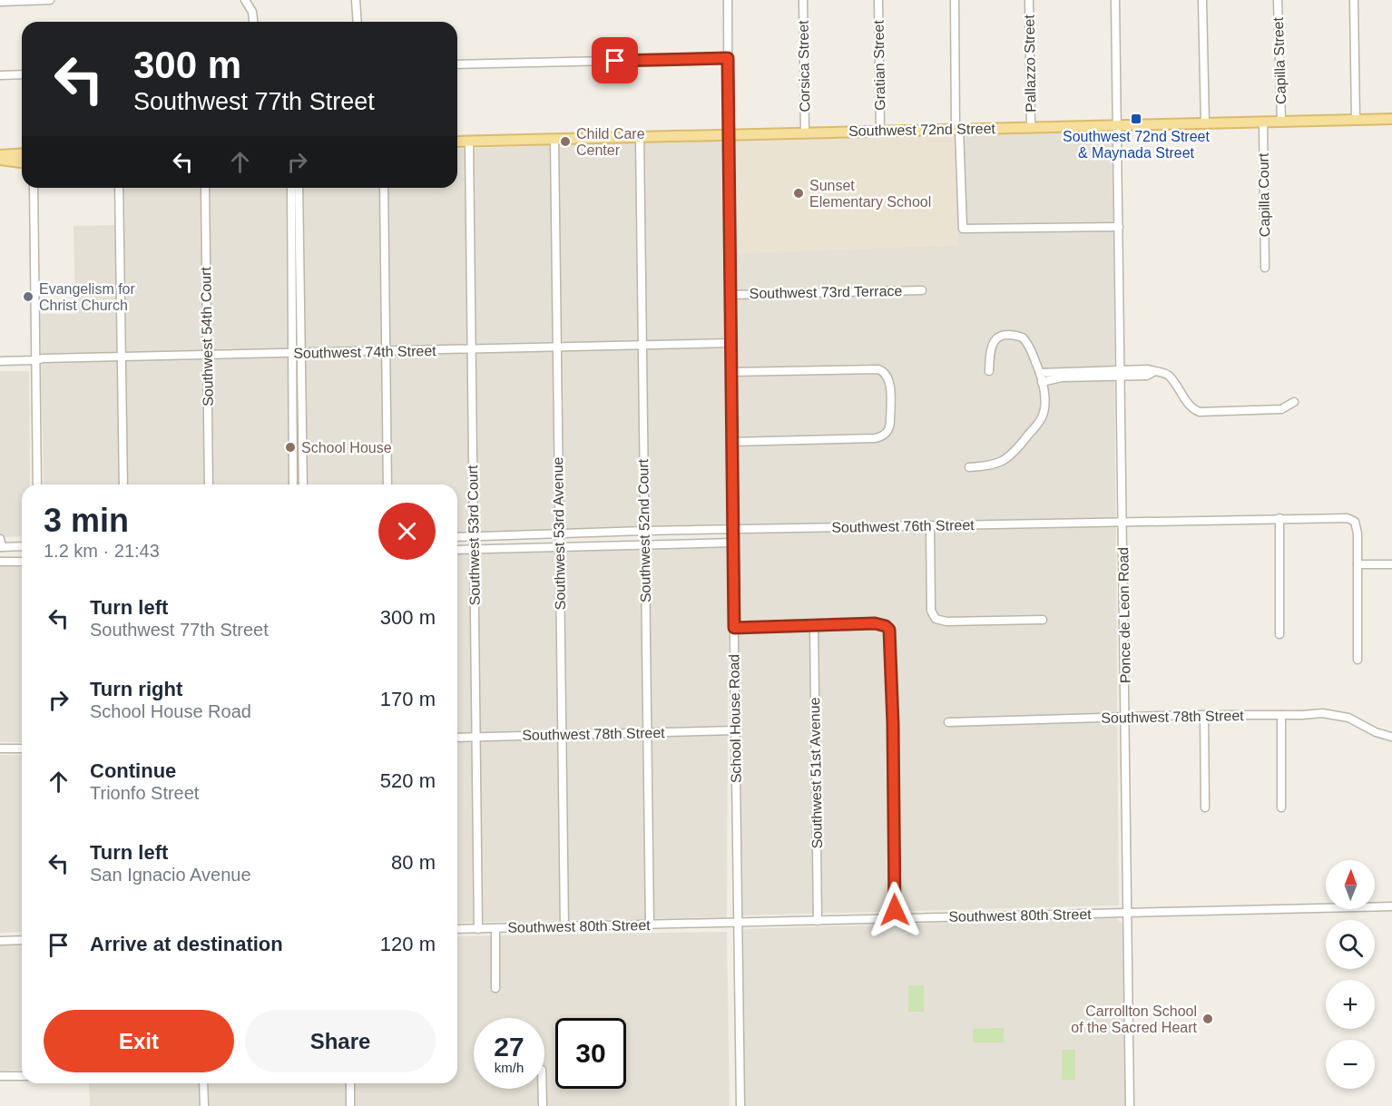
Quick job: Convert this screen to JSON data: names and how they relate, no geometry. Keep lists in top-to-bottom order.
{
  "streets": {
    "main road": ["Southwest 72nd Street"],
    "street": [
      "Capilla Street",
      "Pallazzo Street",
      "Gratian Street",
      "Corsica Street",
      "Capilla Court",
      "Southwest 73rd Terrace",
      "Southwest 54th Court",
      "Southwest 74th Street",
      "Southwest 76th Street",
      "Southwest 52nd Court",
      "Southwest 53rd Avenue",
      "Southwest 53rd Court",
      "Ponce de Leon Road",
      "Southwest 78th Street",
      "School House Road",
      "Southwest 51st Avenue",
      "Southwest 80th Street"
    ]
  },
  "crossings": [
    ["Capilla Street", "Southwest 72nd Street"],
    ["Pallazzo Street", "Southwest 72nd Street"],
    ["Gratian Street", "Southwest 72nd Street"],
    ["Corsica Street", "Southwest 72nd Street"],
    ["Southwest 72nd Street", "Capilla Court"],
    ["Southwest 72nd Street", "Southwest 52nd Court"],
    ["Southwest 72nd Street", "Southwest 53rd Avenue"],
    ["Southwest 72nd Street", "Southwest 53rd Court"],
    ["Southwest 72nd Street", "Ponce de Leon Road"],
    ["Southwest 72nd Street", "School House Road"],
    ["Southwest 73rd Terrace", "School House Road"],
    ["Southwest 54th Court", "Southwest 74th Street"],
    ["Southwest 74th Street", "Southwest 52nd Court"],
    ["Southwest 74th Street", "Southwest 53rd Avenue"],
    ["Southwest 74th Street", "Southwest 53rd Court"],
    ["Southwest 74th Street", "School House Road"],
    ["Southwest 76th Street", "Southwest 52nd Court"],
    ["Southwest 76th Street", "Southwest 53rd Avenue"],
    ["Southwest 76th Street", "Southwest 53rd Court"],
    ["Southwest 76th Street", "Ponce de Leon Road"],
    ["Southwest 76th Street", "School House Road"],
    ["Southwest 52nd Court", "Southwest 78th Street"],
    ["Southwest 52nd Court", "Southwest 80th Street"],
    ["Southwest 53rd Avenue", "Southwest 78th Street"],
    ["Southwest 53rd Avenue", "Southwest 80th Street"],
    ["Southwest 53rd Court", "Southwest 78th Street"],
    ["Southwest 53rd Court", "Southwest 80th Street"],
    ["Ponce de Leon Road", "Southwest 78th Street"],
    ["Ponce de Leon Road", "Southwest 80th Street"],
    ["Southwest 78th Street", "School House Road"],
    ["School House Road", "Southwest 80th Street"],
    ["Southwest 51st Avenue", "Southwest 80th Street"]
  ],
  "places": {
    "transit": ["Southwest 72nd Street & Maynada Street"],
    "other": [
      "Child Care Center",
      "Sunset Elementary School",
      "Evangelism for Christ Church",
      "School House",
      "Carrollton School of the Sacred Heart"
    ]
  },
  "north": "top",
  "page": {
    "turn": ["300 m", "Southwest 77th Street"],
    "heading": ["3 min", "1.2 km · 21:43"],
    "list": [
      {
        "name": "Turn left",
        "note": "Southwest 77th Street",
        "value": "300 m"
      },
      {
        "name": "Turn right",
        "note": "School House Road",
        "value": "170 m"
      },
      {
        "name": "Continue",
        "note": "Trionfo Street",
        "value": "520 m"
      },
      {
        "name": "Turn left",
        "note": "San Ignacio Avenue",
        "value": "80 m"
      },
      {
        "name": "Arrive at destination",
        "value": "120 m"
      }
    ],
    "map_buttons": ["+", "−"],
    "buttons": ["Exit", "Share"],
    "speed": "27 km/h",
    "limit": "30"
  }
}
